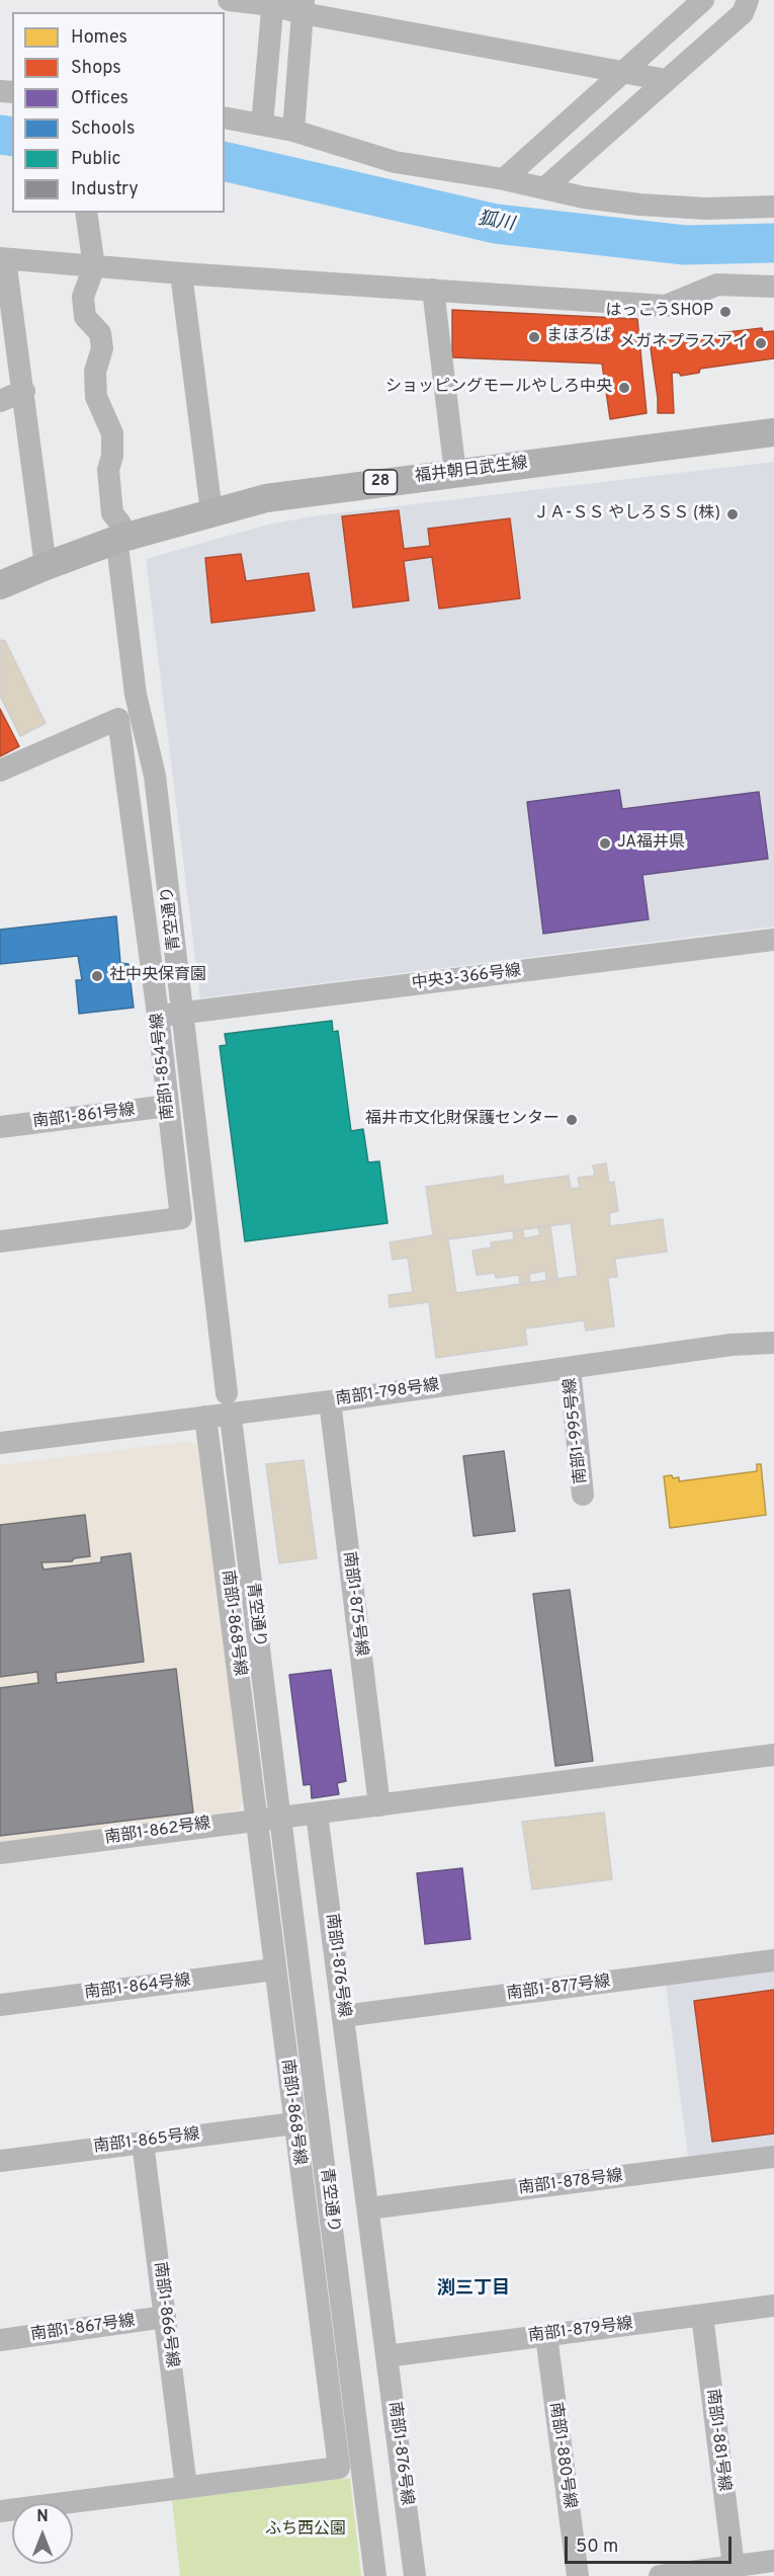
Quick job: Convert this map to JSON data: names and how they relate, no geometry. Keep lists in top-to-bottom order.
{
  "streets": {
    "main road": ["福井朝日武生線", "28"],
    "street": [
      "青空通り",
      "中央3-366号線",
      "南部1-854号線",
      "南部1-861号線",
      "南部1-798号線",
      "南部1-995号線",
      "南部1-875号線",
      "南部1-868号線",
      "南部1-862号線",
      "南部1-876号線",
      "南部1-864号線",
      "南部1-877号線",
      "南部1-865号線",
      "南部1-878号線",
      "南部1-866号線",
      "南部1-867号線",
      "南部1-879号線",
      "南部1-881号線",
      "南部1-880号線"
    ]
  },
  "crossings": [
    ["青空通り", "中央3-366号線"],
    ["中央3-366号線", "南部1-854号線"],
    ["南部1-854号線", "南部1-861号線"],
    ["南部1-798号線", "南部1-995号線"],
    ["南部1-798号線", "南部1-875号線"],
    ["南部1-798号線", "南部1-868号線"],
    ["南部1-868号線", "南部1-862号線"],
    ["南部1-868号線", "南部1-864号線"],
    ["南部1-868号線", "南部1-865号線"],
    ["南部1-868号線", "南部1-866号線"],
    ["南部1-862号線", "南部1-876号線"],
    ["南部1-876号線", "南部1-877号線"],
    ["南部1-876号線", "南部1-878号線"],
    ["南部1-876号線", "南部1-879号線"],
    ["南部1-865号線", "南部1-866号線"],
    ["南部1-866号線", "南部1-867号線"],
    ["南部1-879号線", "南部1-881号線"],
    ["南部1-879号線", "南部1-880号線"]
  ],
  "districts": ["渕三丁目"],
  "water": ["狐川"],
  "parks": ["ふち西公園"],
  "places": [
    "はっこうSHOP",
    "まほろば",
    "メガネプラスアイ",
    "ショッピングモールやしろ中央",
    "ＪＡ-ＳＳ やしろＳＳ (株)",
    "JA福井県",
    "社中央保育園",
    "福井市文化財保護センター"
  ],
  "legend": [
    "Homes",
    "Shops",
    "Offices",
    "Schools",
    "Public",
    "Industry"
  ],
  "scale_bar": "50 m",
  "north": "top"
}
